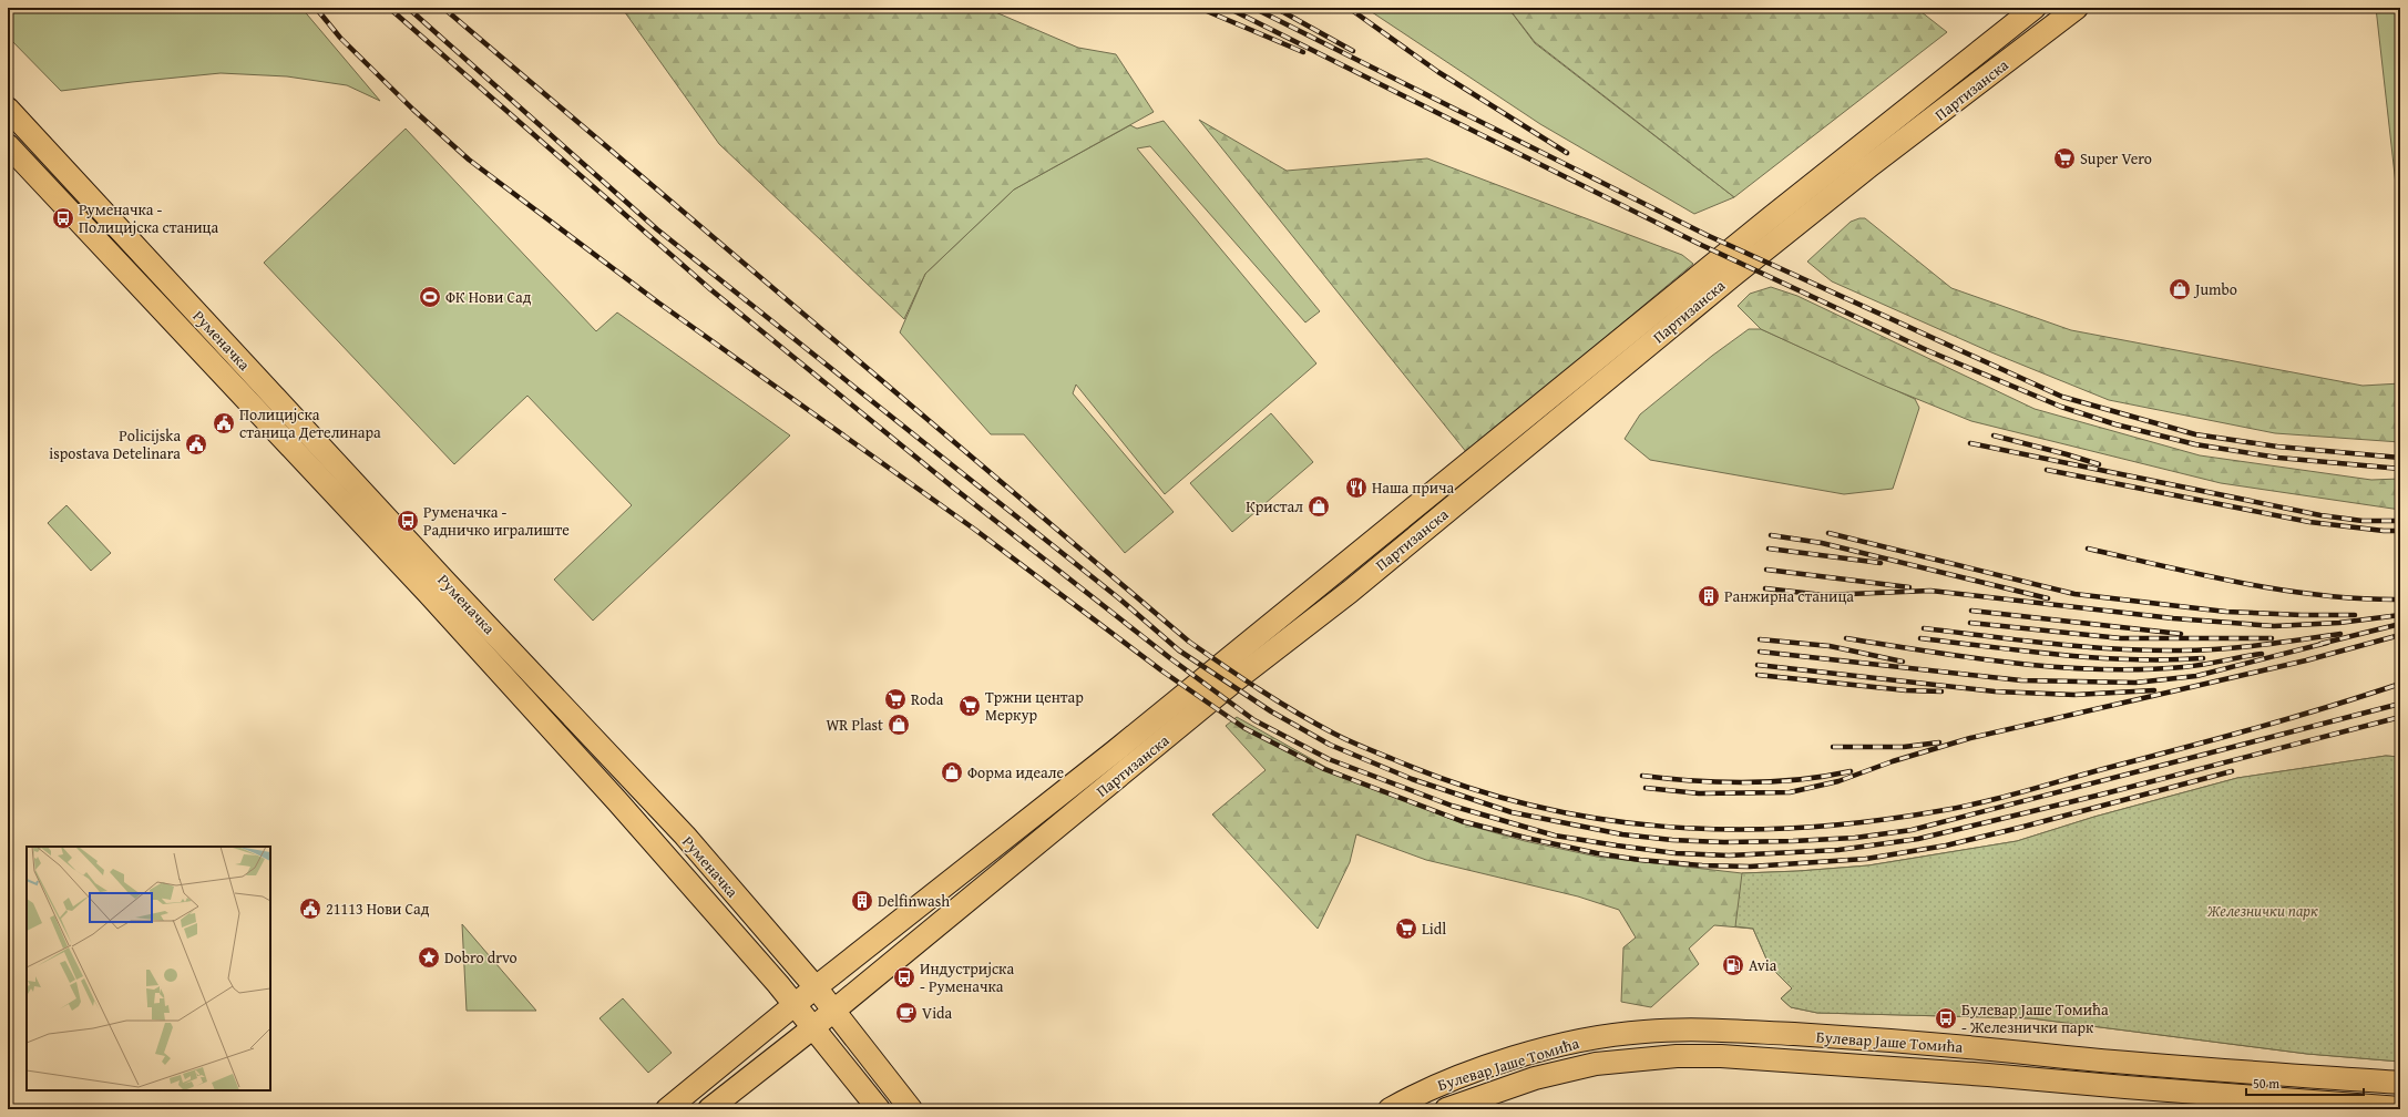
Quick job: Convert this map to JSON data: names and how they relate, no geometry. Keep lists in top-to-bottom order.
{
  "streets": {
    "main road": ["Партизанска", "Руменачка", "Булевар Јаше Томића"]
  },
  "crossings": [
    ["Партизанска", "Руменачка"]
  ],
  "parks": ["Железнички парк"],
  "places": {
    "supermarket": [
      "Super Vero",
      "Roda",
      "Тржни центар Меркур",
      "Lidl"
    ],
    "bus stop": [
      "Руменачка - Полицијска станица",
      "Руменачка - Радничко игралиште",
      "Индустријска - Руменачка",
      "Булевар Јаше Томића - Железнички парк"
    ],
    "shop": [
      "Jumbo",
      "Кристал",
      "WR Plast",
      "Форма идеале"
    ],
    "sports": ["ФК Нови Сад"],
    "public building": ["Полицијска станица Детелинара", "Policijska ispostava Detelinara", "21113 Нови Сад"],
    "restaurant": ["Наша прича"],
    "building": ["Ранжирна станица", "Delfinwash"],
    "place": ["Dobro drvo"],
    "fuel station": ["Avia"],
    "cafe": ["Vida"]
  },
  "scale_bar": "50 m"
}
